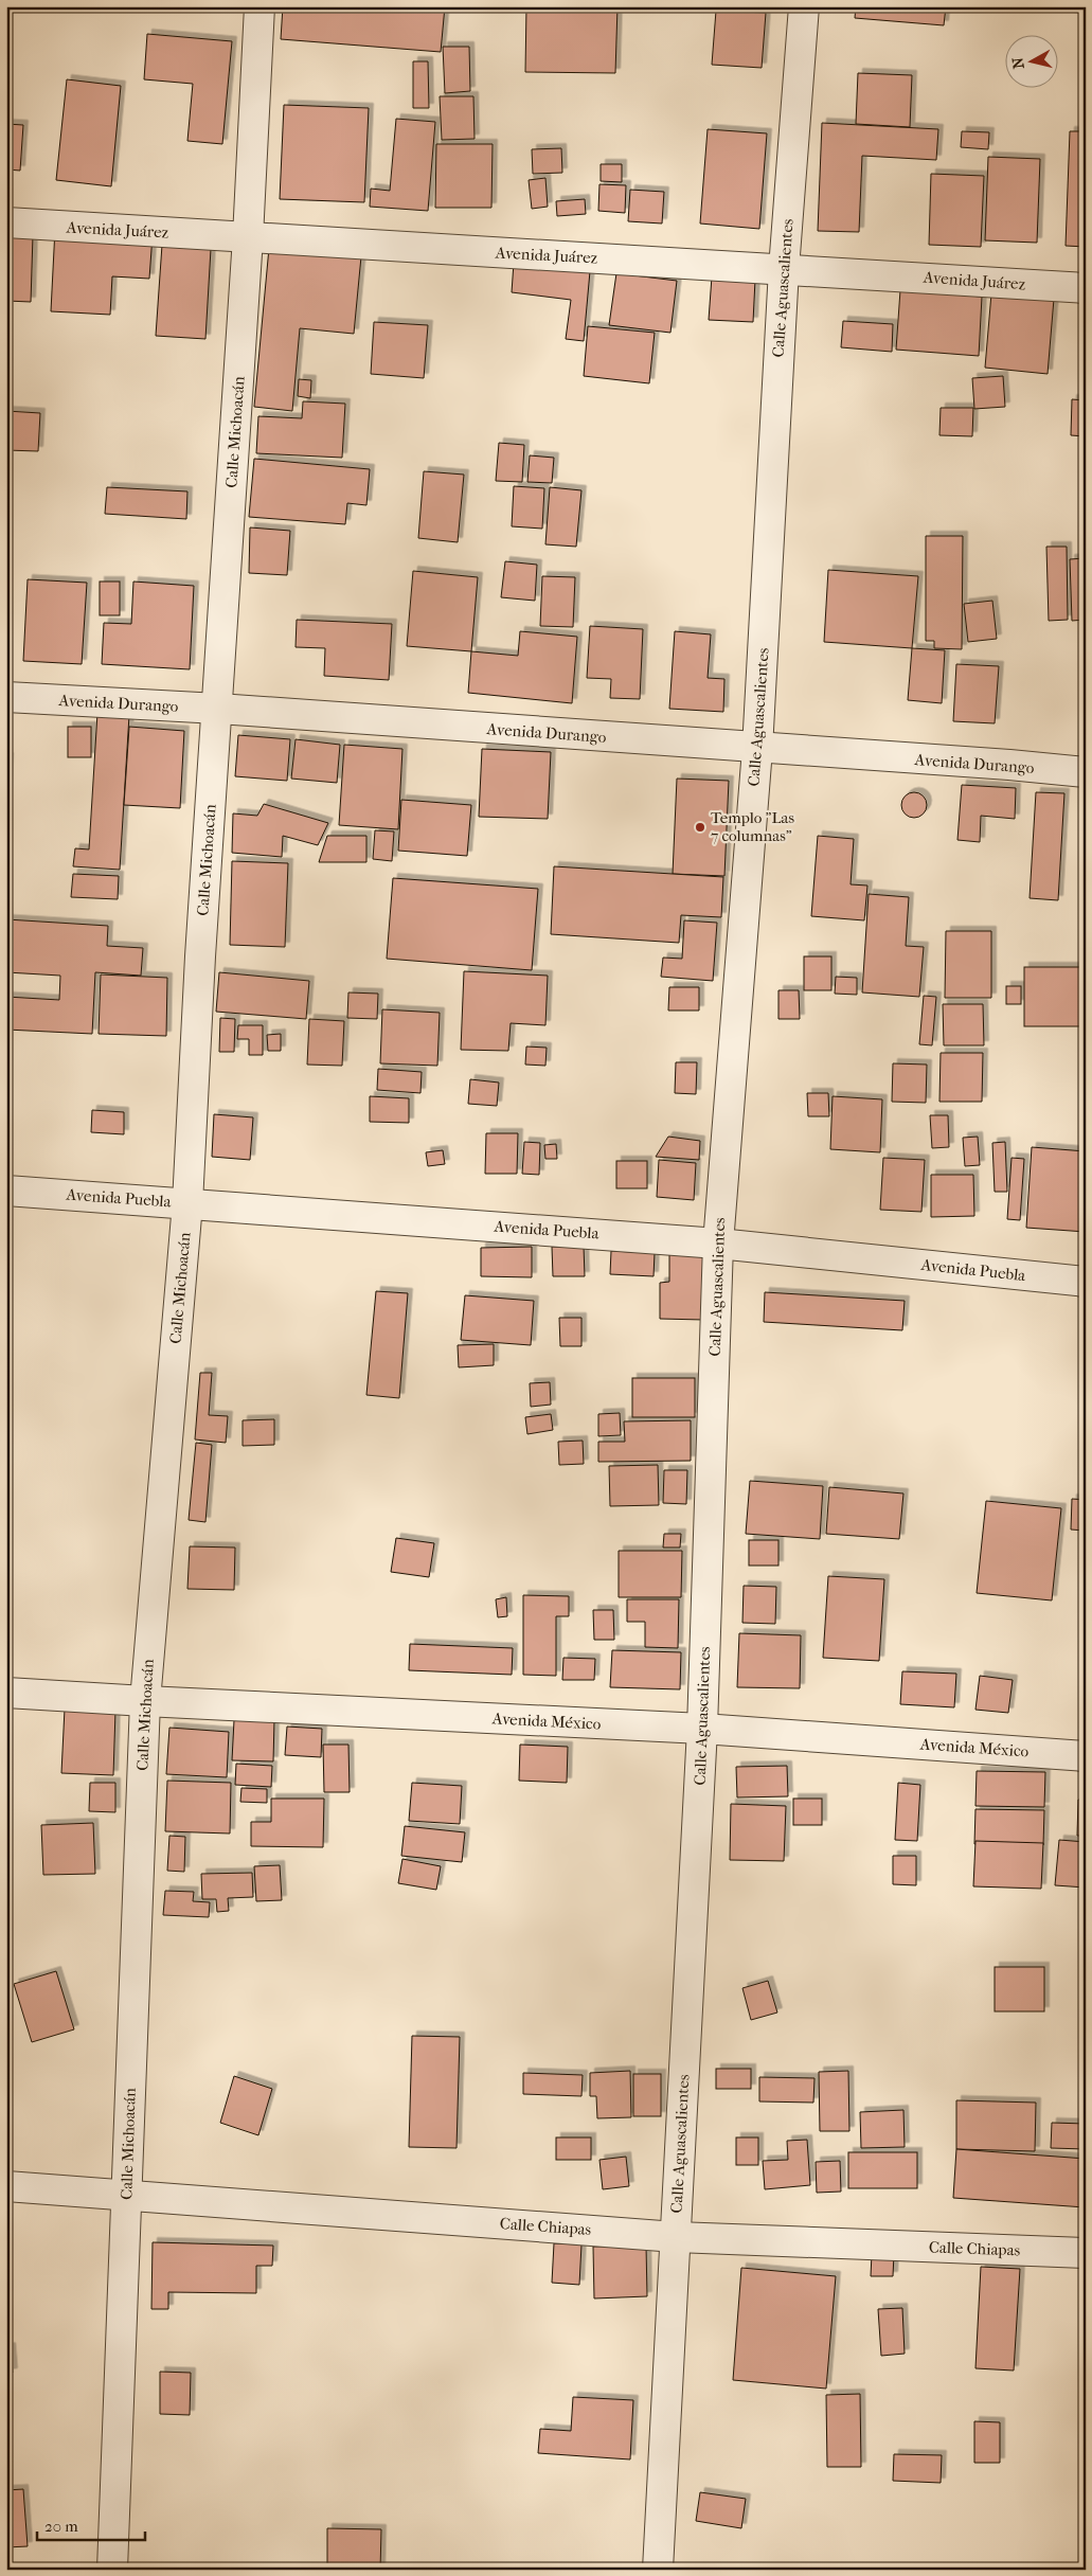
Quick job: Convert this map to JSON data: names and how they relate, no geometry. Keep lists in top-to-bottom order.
{
  "streets": {
    "street": [
      "Avenida Juárez",
      "Calle Aguascalientes",
      "Calle Michoacán",
      "Avenida Durango",
      "Avenida Puebla",
      "Avenida México",
      "Calle Chiapas"
    ]
  },
  "crossings": [
    ["Avenida Juárez", "Calle Aguascalientes"],
    ["Avenida Juárez", "Calle Michoacán"],
    ["Calle Aguascalientes", "Avenida Durango"],
    ["Calle Aguascalientes", "Avenida Puebla"],
    ["Calle Aguascalientes", "Avenida México"],
    ["Calle Aguascalientes", "Calle Chiapas"],
    ["Calle Michoacán", "Avenida Durango"],
    ["Calle Michoacán", "Avenida Puebla"],
    ["Calle Michoacán", "Avenida México"],
    ["Calle Michoacán", "Calle Chiapas"]
  ],
  "places": ["Templo \"Las 7 columnas\""],
  "scale_bar": "20 m",
  "north": "left"
}
